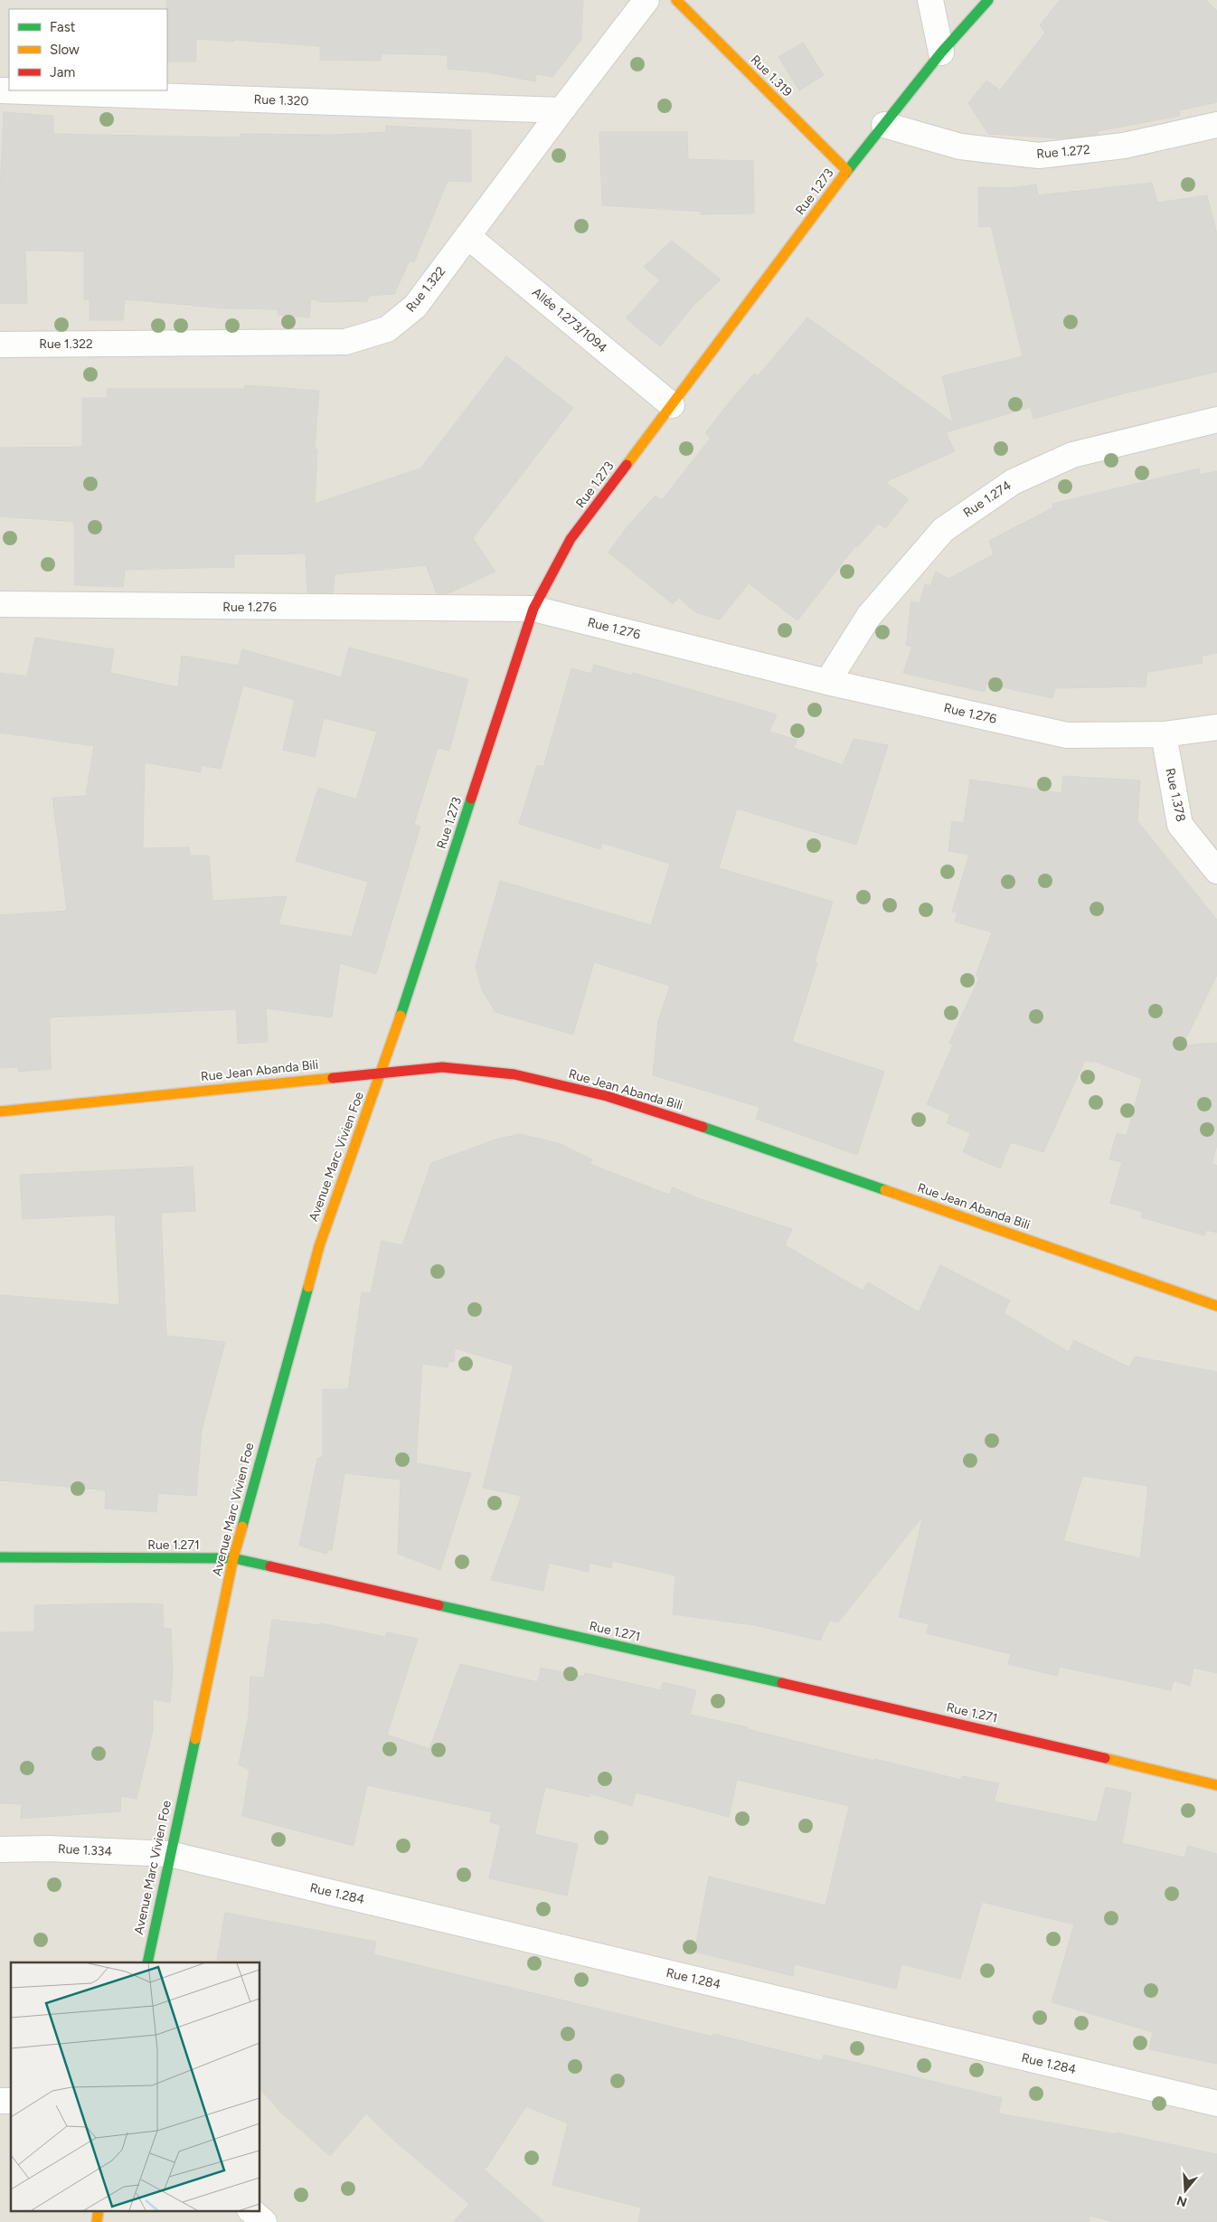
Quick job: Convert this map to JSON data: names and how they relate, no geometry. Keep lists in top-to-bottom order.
{
  "streets": {
    "main road": [
      "Rue 1.319",
      "Rue 1.273",
      "Rue Jean Abanda Bili",
      "Avenue Marc Vivien Foe",
      "Rue 1.271"
    ],
    "street": [
      "Rue 1.320",
      "Rue 1.272",
      "Rue 1.322",
      "Allée 1.273/1094",
      "Rue 1.274",
      "Rue 1.276",
      "Rue 1.378",
      "Rue 1.334",
      "Rue 1.284"
    ]
  },
  "crossings": [
    ["Rue 1.319", "Rue 1.273"],
    ["Rue 1.320", "Rue 1.322"],
    ["Rue 1.272", "Rue 1.273"],
    ["Rue 1.273", "Allée 1.273/1094"],
    ["Rue 1.273", "Rue 1.276"],
    ["Rue 1.273", "Rue Jean Abanda Bili"],
    ["Rue 1.273", "Avenue Marc Vivien Foe"],
    ["Rue 1.322", "Allée 1.273/1094"],
    ["Rue 1.274", "Rue 1.276"],
    ["Rue 1.276", "Rue 1.378"],
    ["Rue Jean Abanda Bili", "Avenue Marc Vivien Foe"],
    ["Avenue Marc Vivien Foe", "Rue 1.271"],
    ["Avenue Marc Vivien Foe", "Rue 1.334"],
    ["Avenue Marc Vivien Foe", "Rue 1.284"],
    ["Rue 1.334", "Rue 1.284"]
  ],
  "legend": ["Fast", "Slow", "Jam"],
  "north": "bottom"
}
